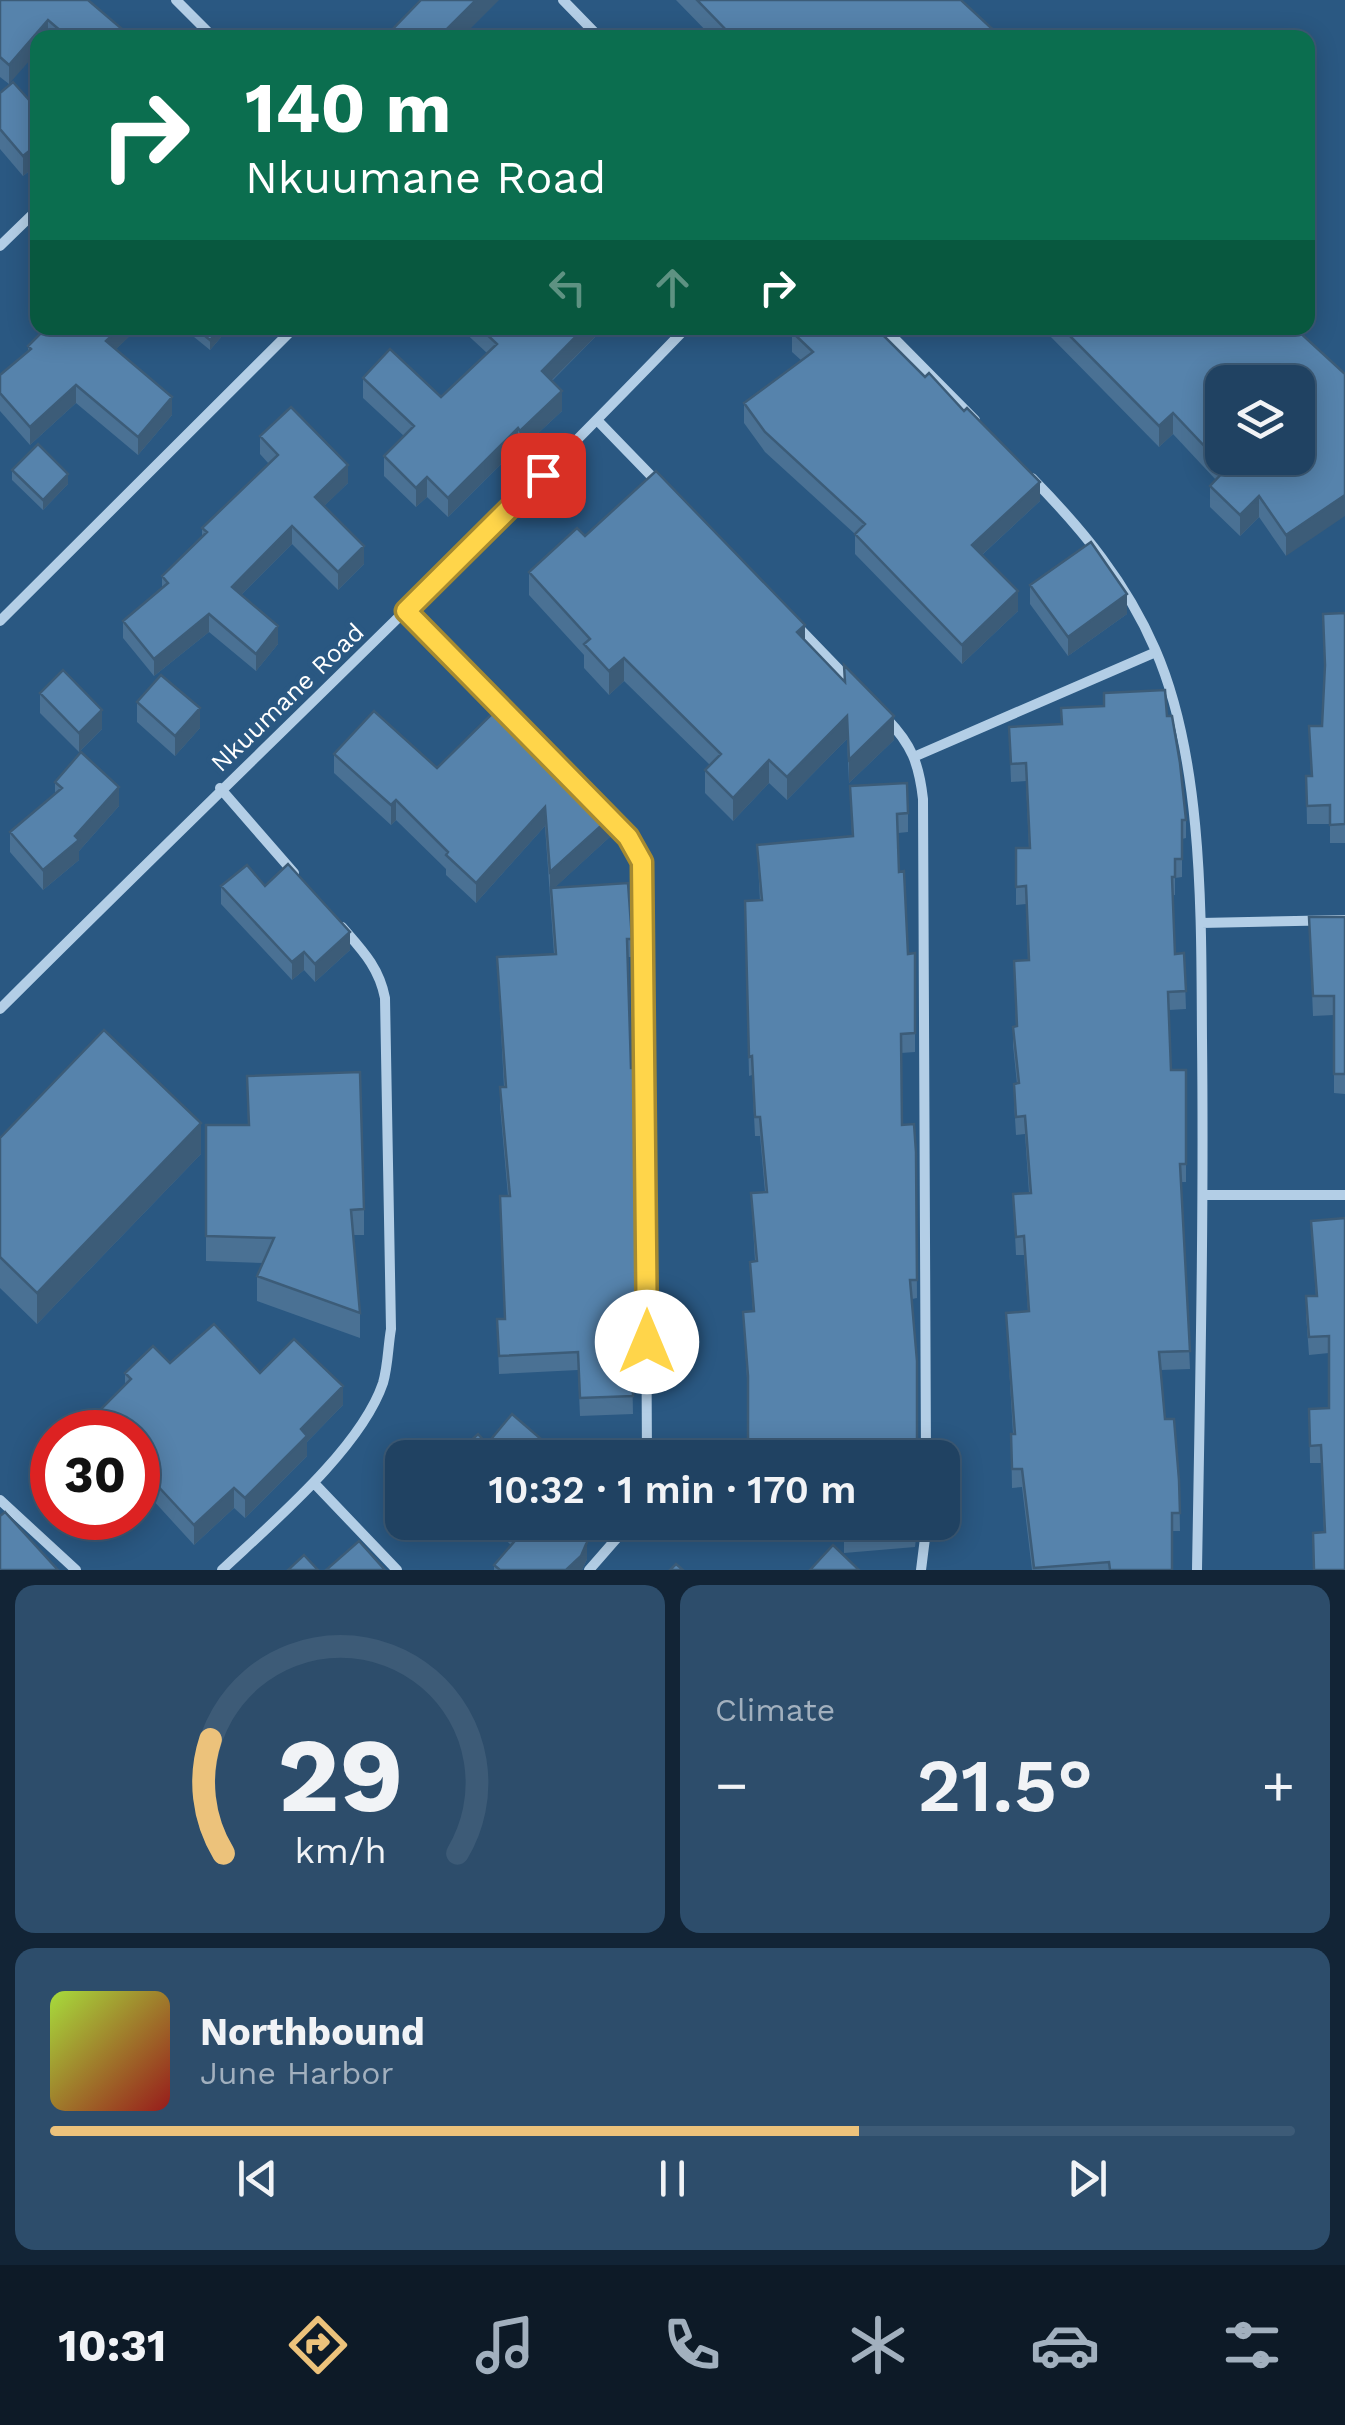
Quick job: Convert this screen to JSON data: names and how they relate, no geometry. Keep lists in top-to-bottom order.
{
  "streets": {
    "street": ["Nkuumane Road"]
  },
  "page": {
    "turn": ["140 m", "Nkuumane Road"],
    "limit": "30",
    "trip": "10:32 · 1 min · 170 m",
    "tile": "Climate",
    "heat": ["−", "21.5°", "+"],
    "song": ["Northbound", "June Harbor"],
    "tabs": "10:31",
    "gauge": ["29", "km/h"]
  }
}
